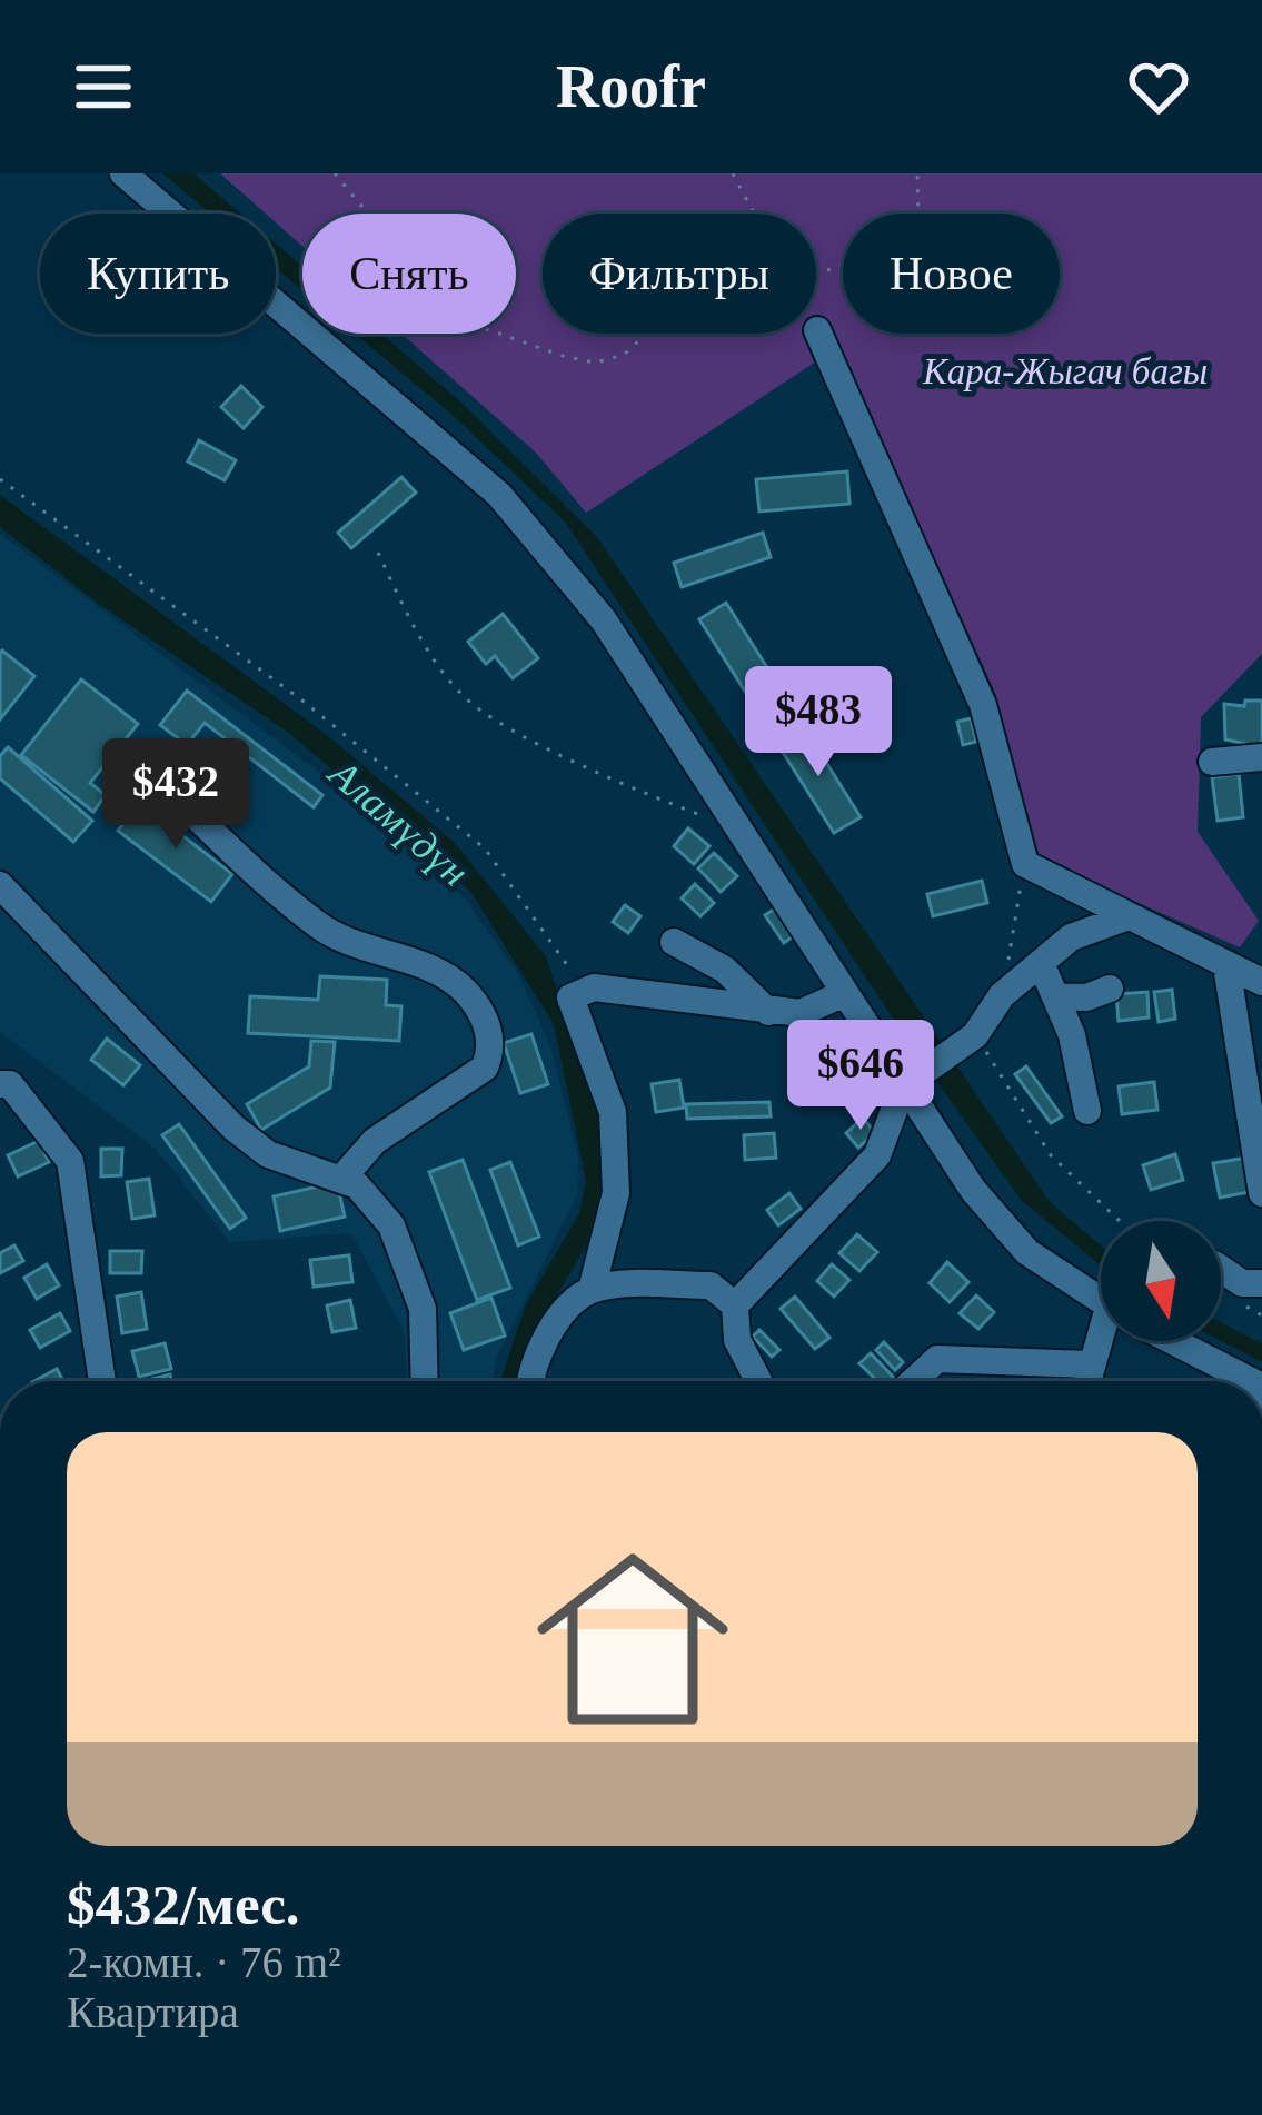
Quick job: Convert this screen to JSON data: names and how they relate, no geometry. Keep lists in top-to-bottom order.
{
  "water": ["Аламүдүн"],
  "parks": ["Кара-Жыгач багы"],
  "north": "bottom",
  "page": {
    "header": "Roofr",
    "chip": [
      "Купить",
      "Снять",
      "Фильтры",
      "Новое"
    ],
    "price": ["$483", "$432", "$646"],
    "list": [
      {
        "name": "$432/мес.",
        "note": "2-комн. · 76 m² · Квартира"
      }
    ]
  }
}
